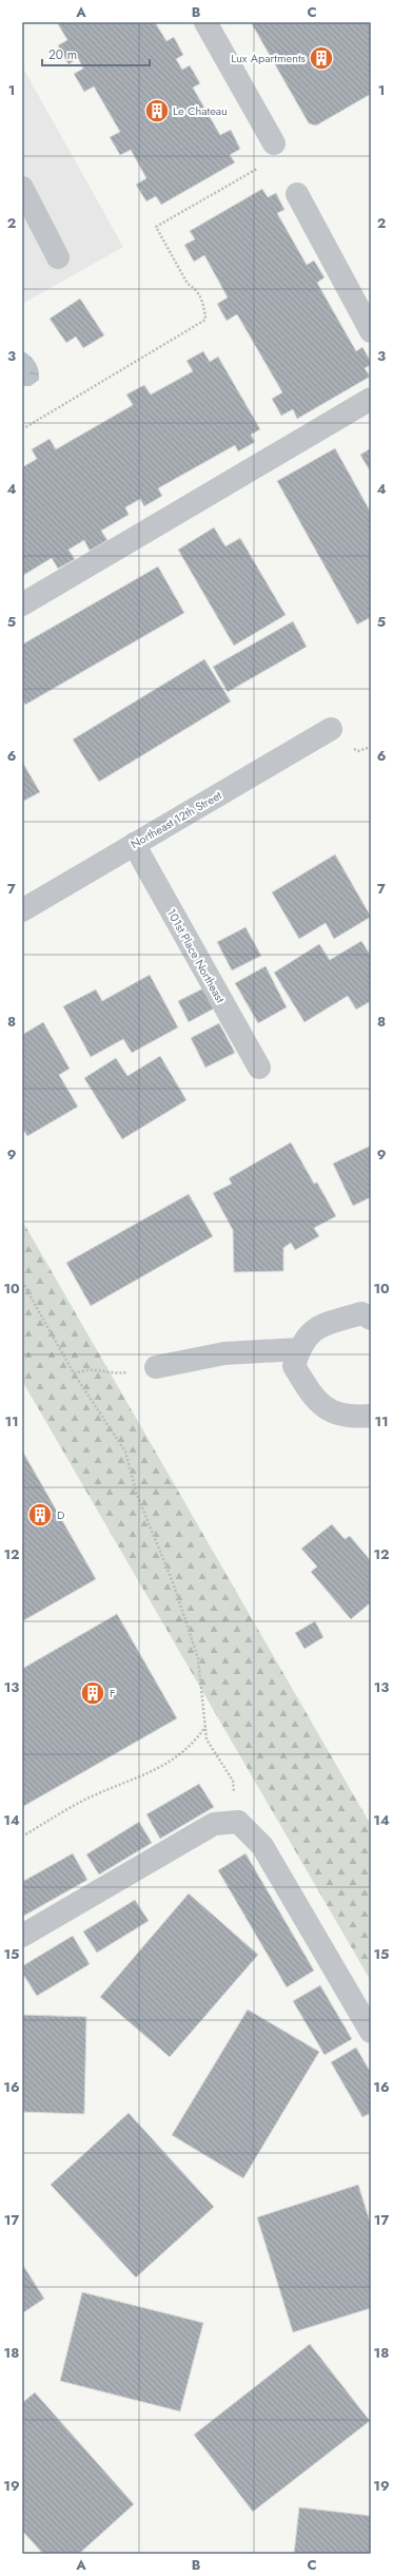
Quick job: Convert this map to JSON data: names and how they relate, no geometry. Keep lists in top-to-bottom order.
{
  "streets": {
    "street": ["Northeast 12th Street", "101st Place Northeast"]
  },
  "crossings": [
    ["Northeast 12th Street", "101st Place Northeast"]
  ],
  "places": {
    "building": [
      "Lux Apartments",
      "Le Chateau",
      "D",
      "F"
    ]
  },
  "scale_bar": "20 m",
  "grid": {
    "columns": ["A", "B", "C"],
    "rows": [
      "1",
      "2",
      "3",
      "4",
      "5",
      "6",
      "7",
      "8",
      "9",
      "10",
      "11",
      "12",
      "13",
      "14",
      "15",
      "16",
      "17",
      "18",
      "19"
    ]
  }
}
